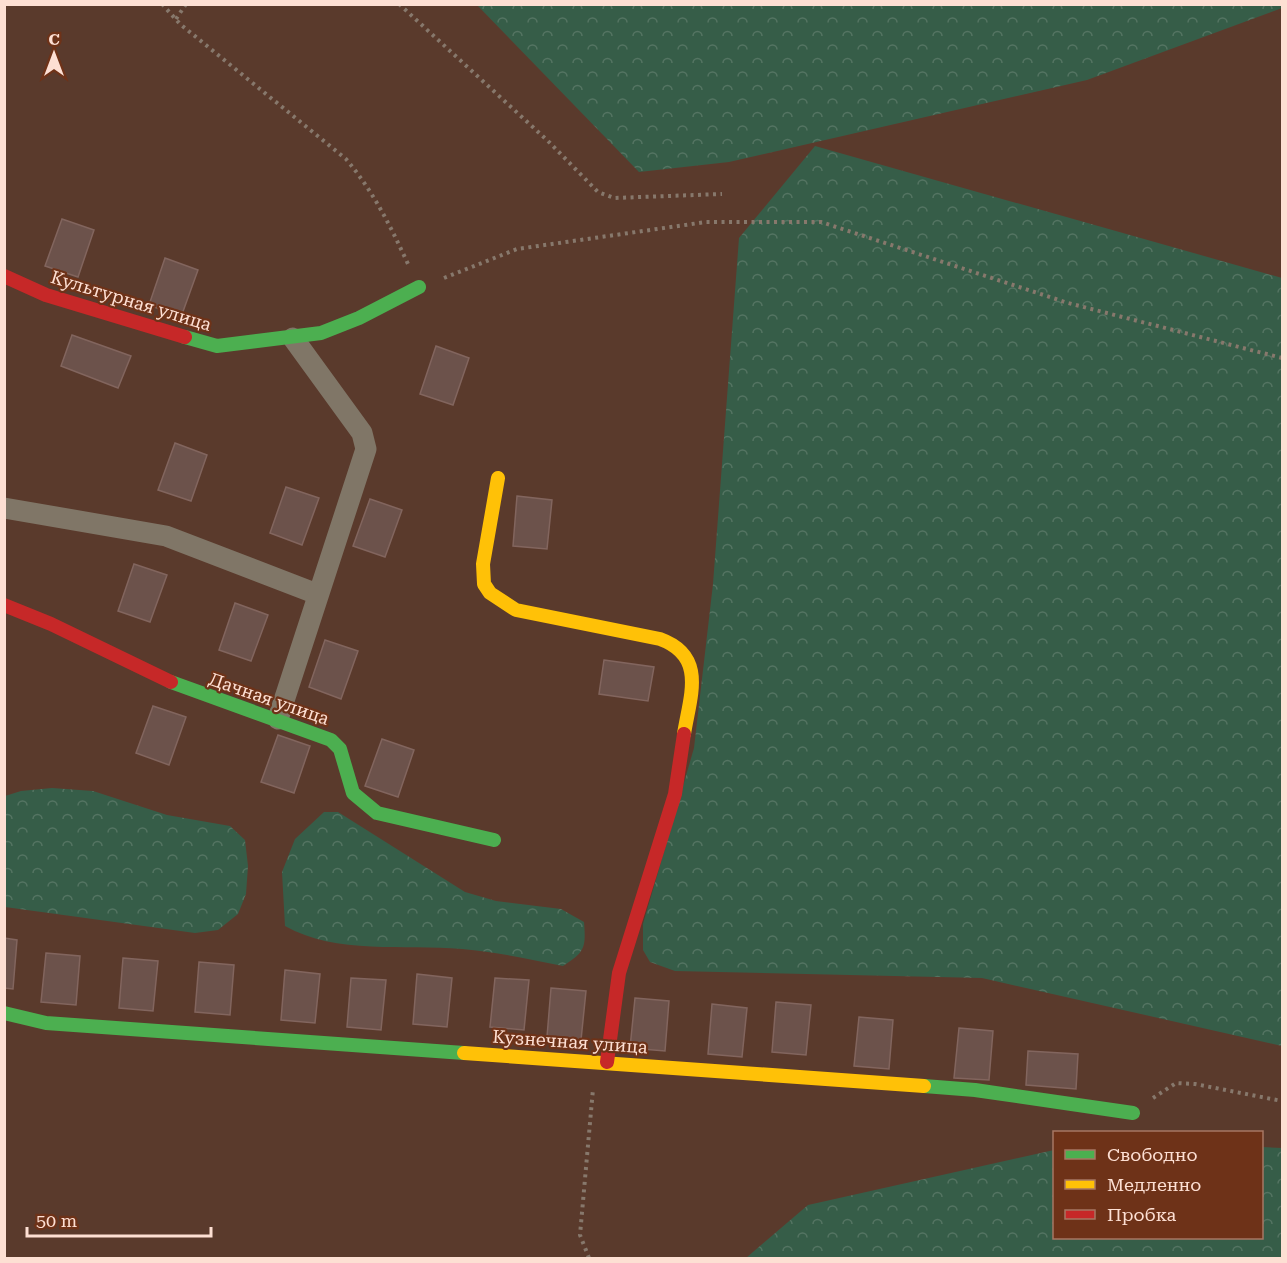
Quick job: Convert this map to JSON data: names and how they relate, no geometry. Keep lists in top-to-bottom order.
{
  "streets": {
    "street": ["Культурная улица", "Дачная улица", "Кузнечная улица"]
  },
  "legend": ["Свободно", "Медленно", "Пробка"],
  "scale_bar": "50 m",
  "north": "top"
}
